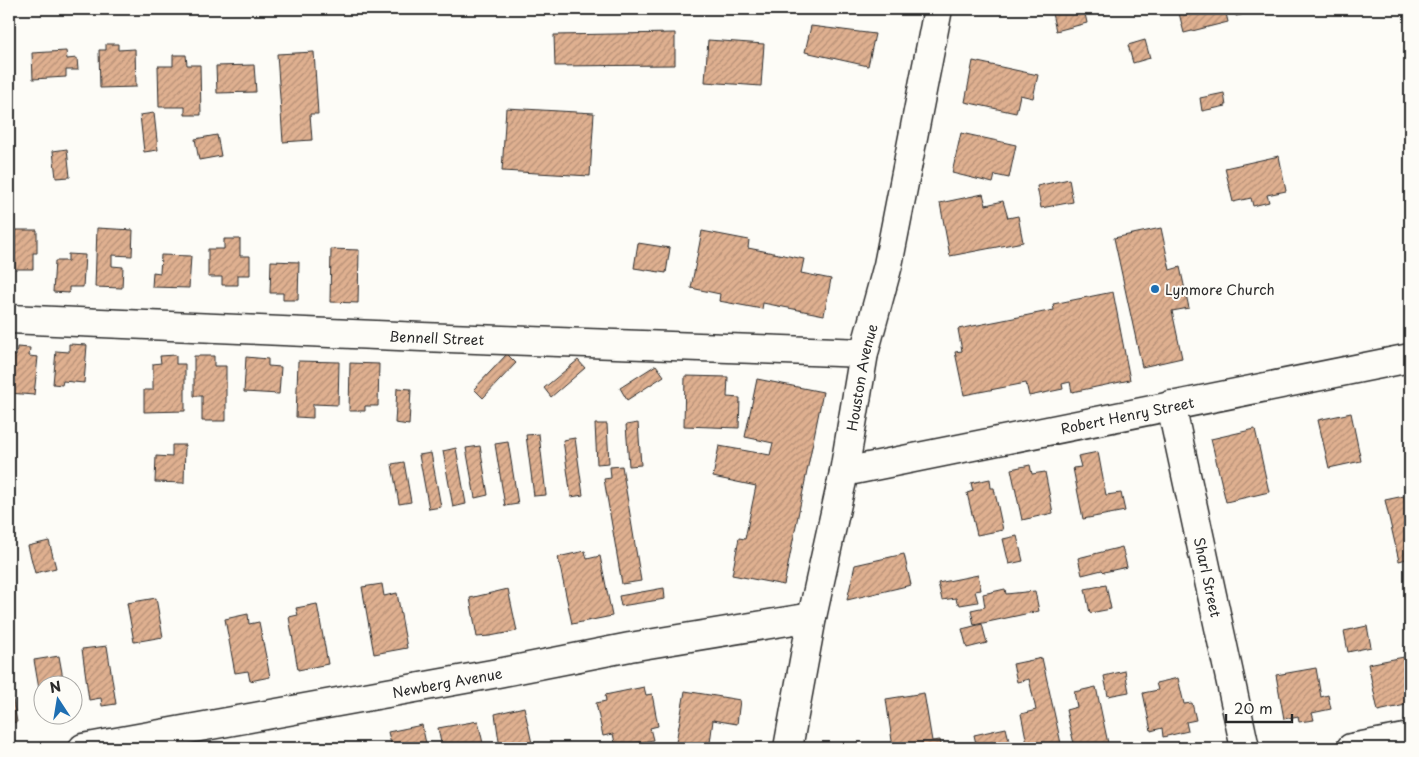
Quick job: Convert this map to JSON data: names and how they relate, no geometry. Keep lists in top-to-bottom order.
{
  "streets": {
    "street": [
      "Bennell Street",
      "Houston Avenue",
      "Robert Henry Street",
      "Sharl Street",
      "Newberg Avenue"
    ]
  },
  "crossings": [
    ["Bennell Street", "Houston Avenue"],
    ["Houston Avenue", "Robert Henry Street"],
    ["Houston Avenue", "Newberg Avenue"],
    ["Robert Henry Street", "Sharl Street"]
  ],
  "places": ["Lynmore Church"],
  "scale_bar": "20 m",
  "north": "top"
}
